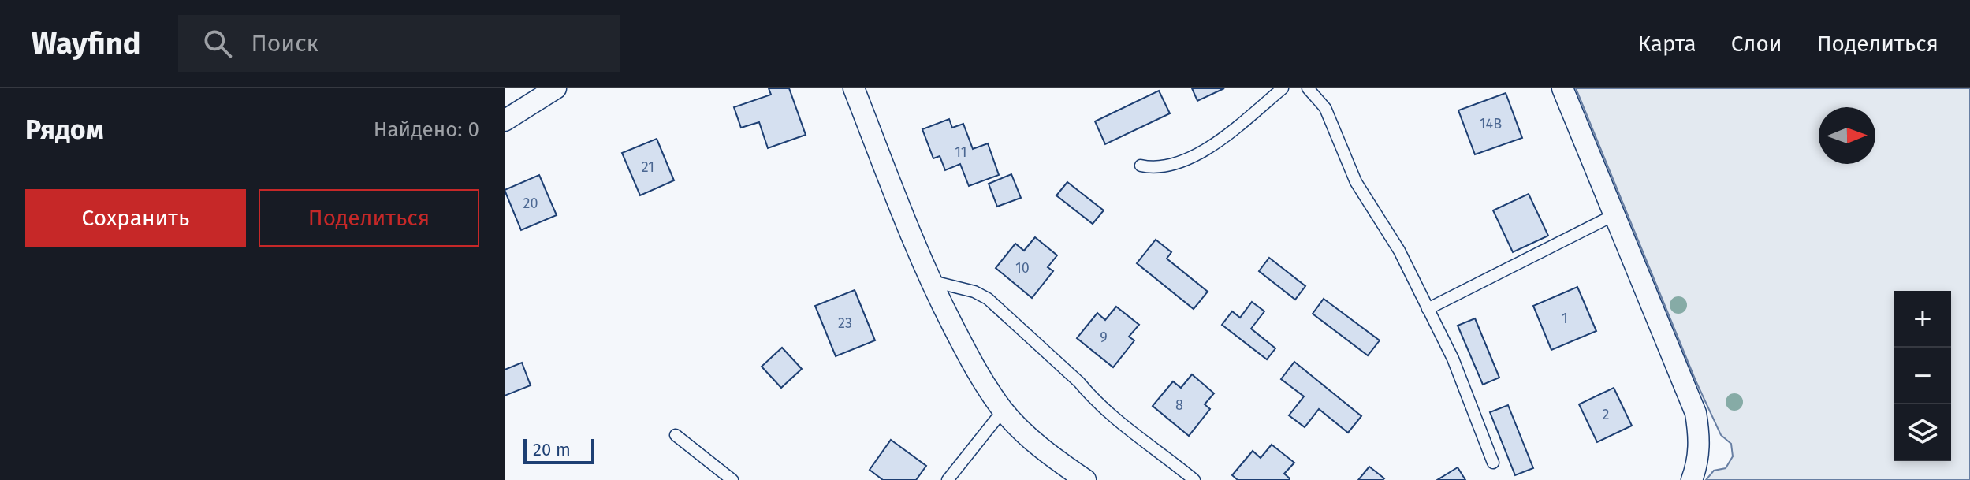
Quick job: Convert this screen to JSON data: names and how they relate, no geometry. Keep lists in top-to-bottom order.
{
  "house_numbers": [
    "14В",
    "11",
    "21",
    "20",
    "10",
    "1",
    "23",
    "9",
    "8",
    "2"
  ],
  "scale_bar": "20 m",
  "north": "right",
  "page": {
    "header": "Wayfind",
    "search": "Поиск",
    "nav": ["Карта", "Слои", "Поделиться"],
    "heading": ["Рядом", "Найдено: 0"],
    "buttons": ["Сохранить", "Поделиться"],
    "map_buttons": ["+", "−"],
    "scale": "20 m"
  }
}
